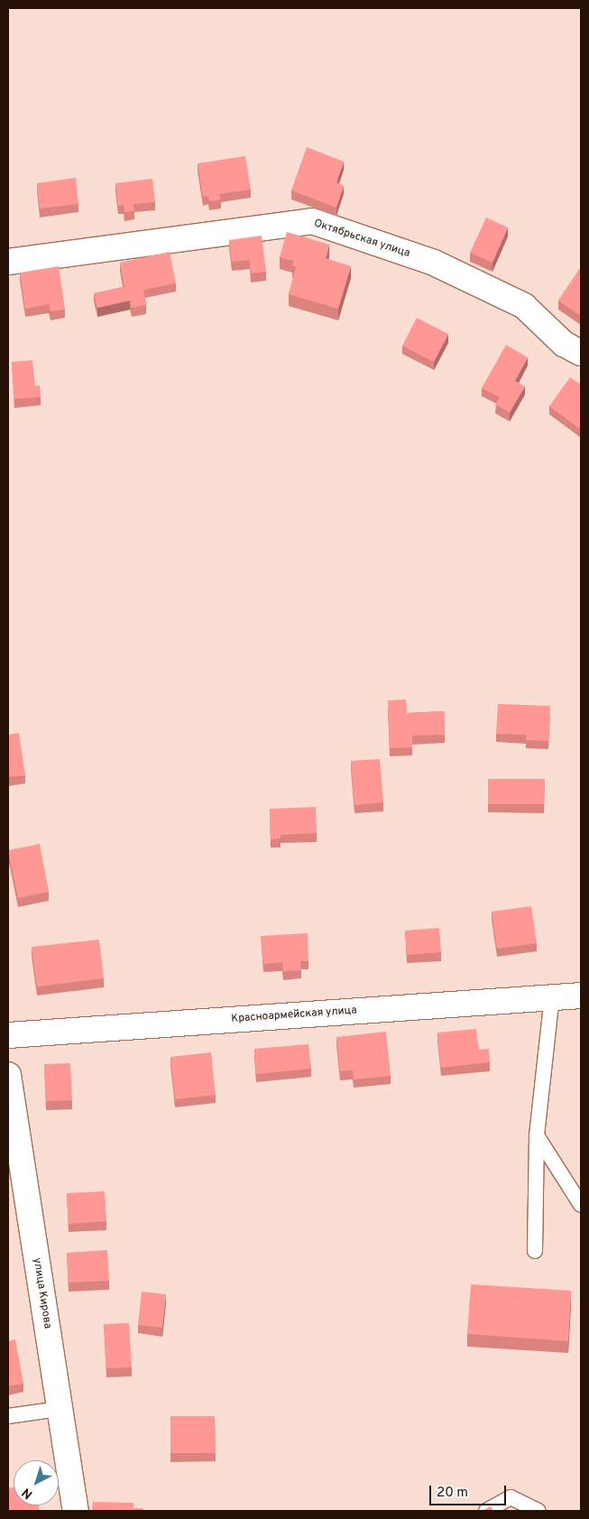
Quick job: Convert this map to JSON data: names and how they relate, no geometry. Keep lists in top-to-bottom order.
{
  "streets": {
    "street": ["Октябрьская улица", "Красноармейская улица", "улица Кирова"]
  },
  "scale_bar": "20 m",
  "north": "bottom left"
}
